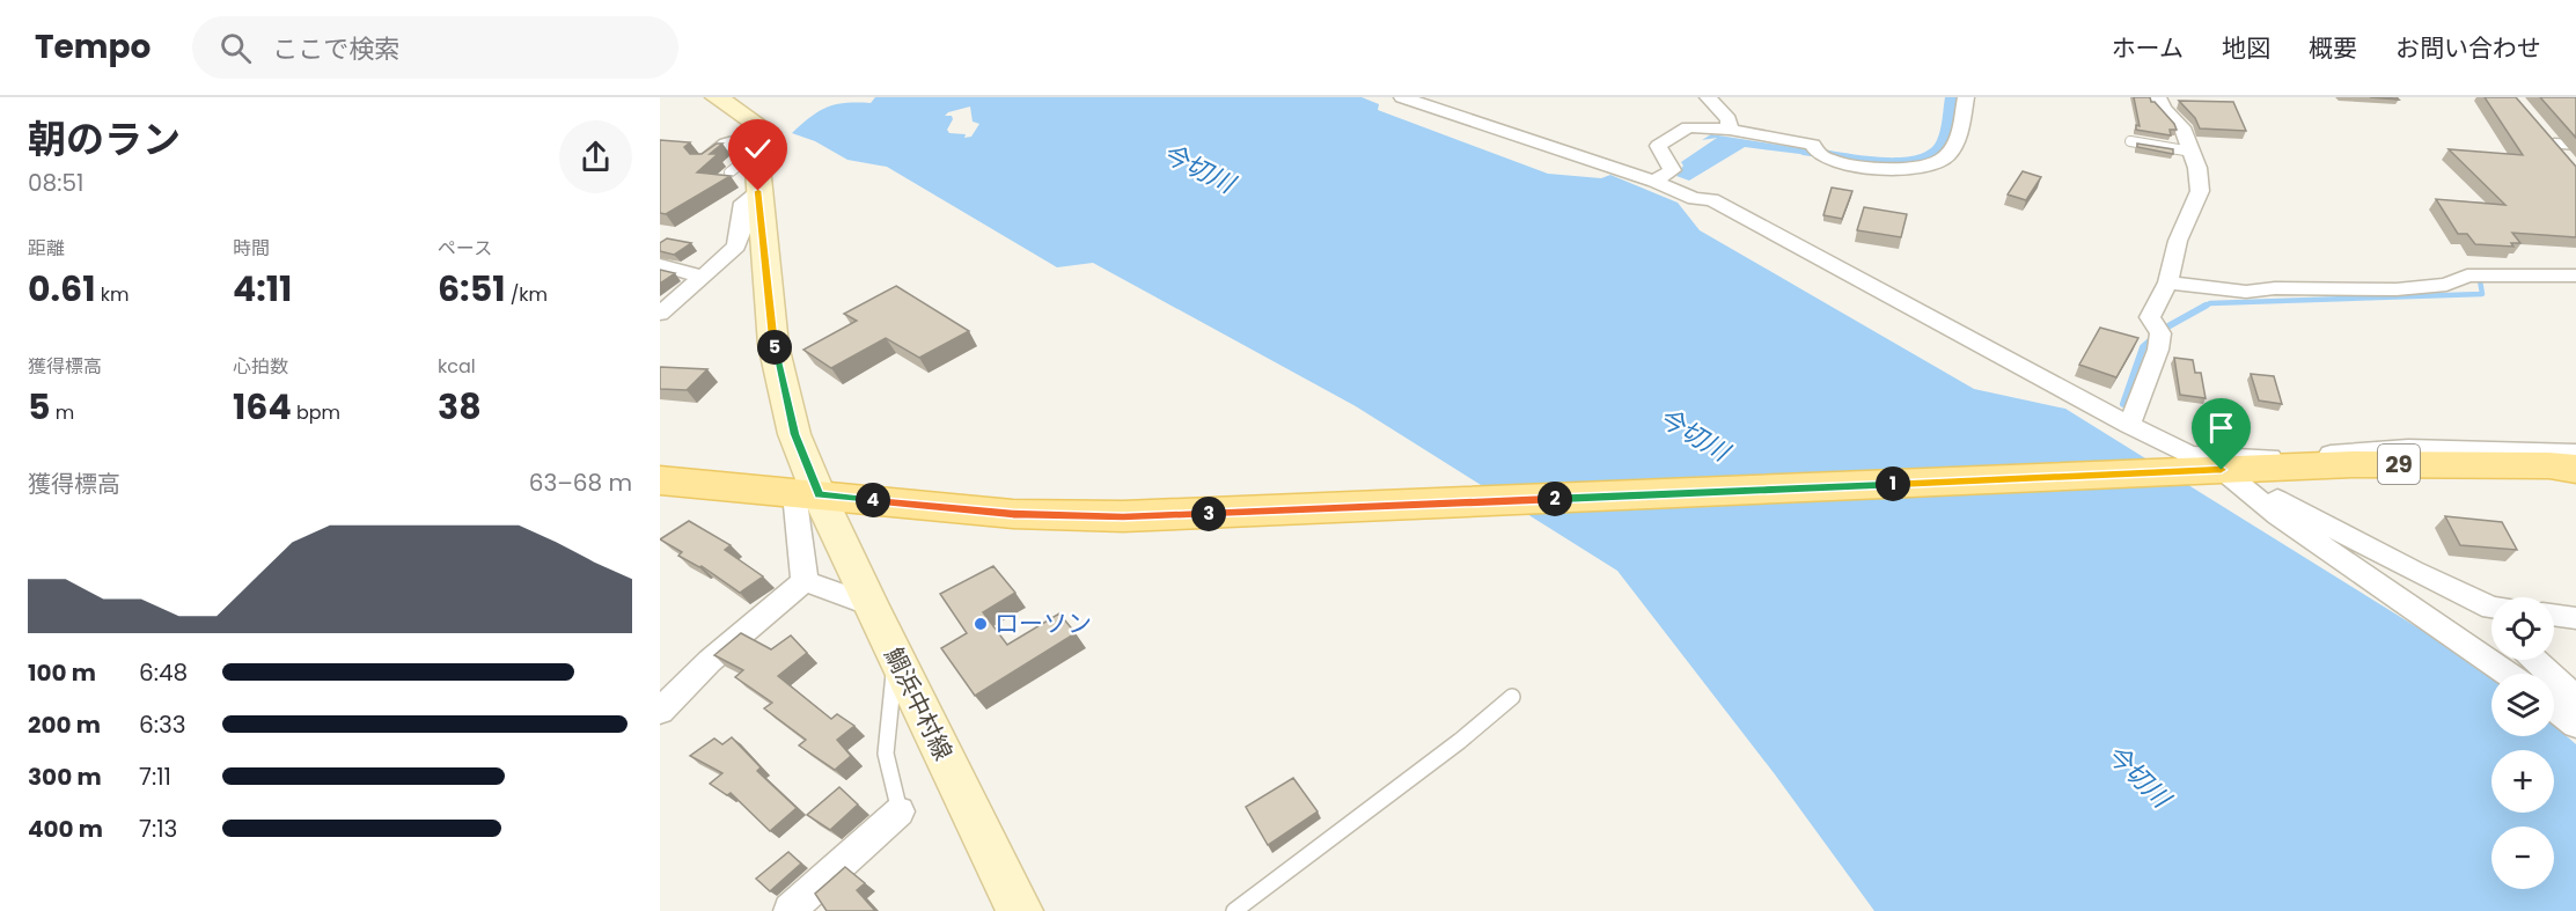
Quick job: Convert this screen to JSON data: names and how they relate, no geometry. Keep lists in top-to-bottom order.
{
  "streets": {
    "main road": ["29"],
    "street": ["鯛浜中村線"]
  },
  "crossings": [
    ["29", "鯛浜中村線"]
  ],
  "water": ["今切川"],
  "places": ["ローソン"],
  "page": {
    "header": "Tempo",
    "search": "ここで検索",
    "nav": [
      "ホーム",
      "地図",
      "概要",
      "お問い合わせ"
    ],
    "heading": ["朝のラン", "08:51"],
    "stats": [
      ["距離", "0.61 km"],
      ["時間", "4:11"],
      ["ペース", "6:51 /km"],
      ["獲得標高", "5 m"],
      ["心拍数", "164 bpm"],
      ["kcal", "38"]
    ],
    "pins": [
      "5",
      "1",
      "2",
      "4",
      "3"
    ],
    "chart": ["獲得標高", "63–68 m"],
    "map_buttons": ["+", "−"],
    "list": [
      {
        "name": "100 m",
        "note": "6:48"
      },
      {
        "name": "200 m",
        "note": "6:33"
      },
      {
        "name": "300 m",
        "note": "7:11"
      },
      {
        "name": "400 m",
        "note": "7:13"
      }
    ]
  }
}
